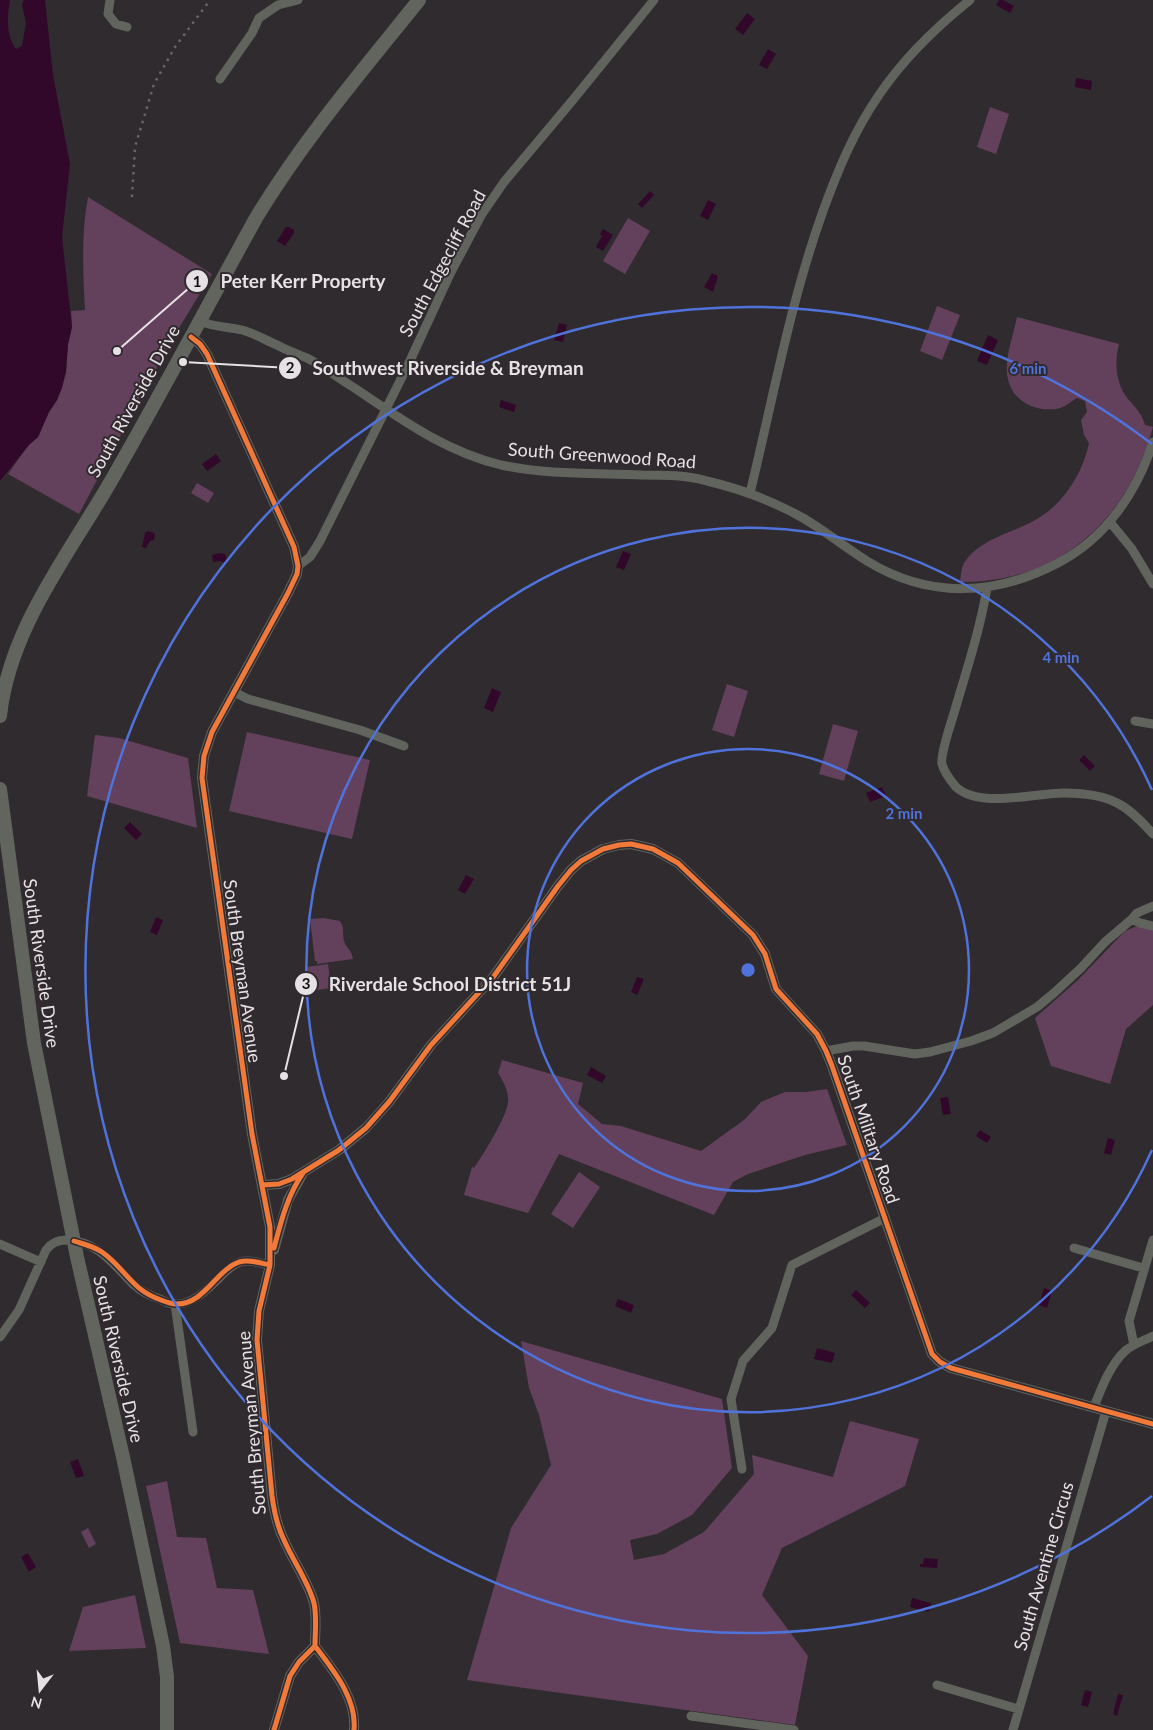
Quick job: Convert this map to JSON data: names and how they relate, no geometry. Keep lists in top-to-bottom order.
{
  "streets": {
    "main road": ["South Riverside Drive"],
    "street": [
      "South Edgecliff Road",
      "South Greenwood Road",
      "South Breyman Avenue",
      "South Military Road",
      "South Aventine Circus"
    ]
  },
  "crossings": [
    ["South Edgecliff Road", "South Greenwood Road"],
    ["South Edgecliff Road", "South Breyman Avenue"],
    ["South Riverside Drive", "South Greenwood Road"],
    ["South Breyman Avenue", "South Military Road"],
    ["South Military Road", "South Aventine Circus"]
  ],
  "places": ["Peter Kerr Property", "Southwest Riverside & Breyman", "Riverdale School District 51J"],
  "north": "bottom",
  "rings": ["6 min", "4 min", "2 min"]
}
